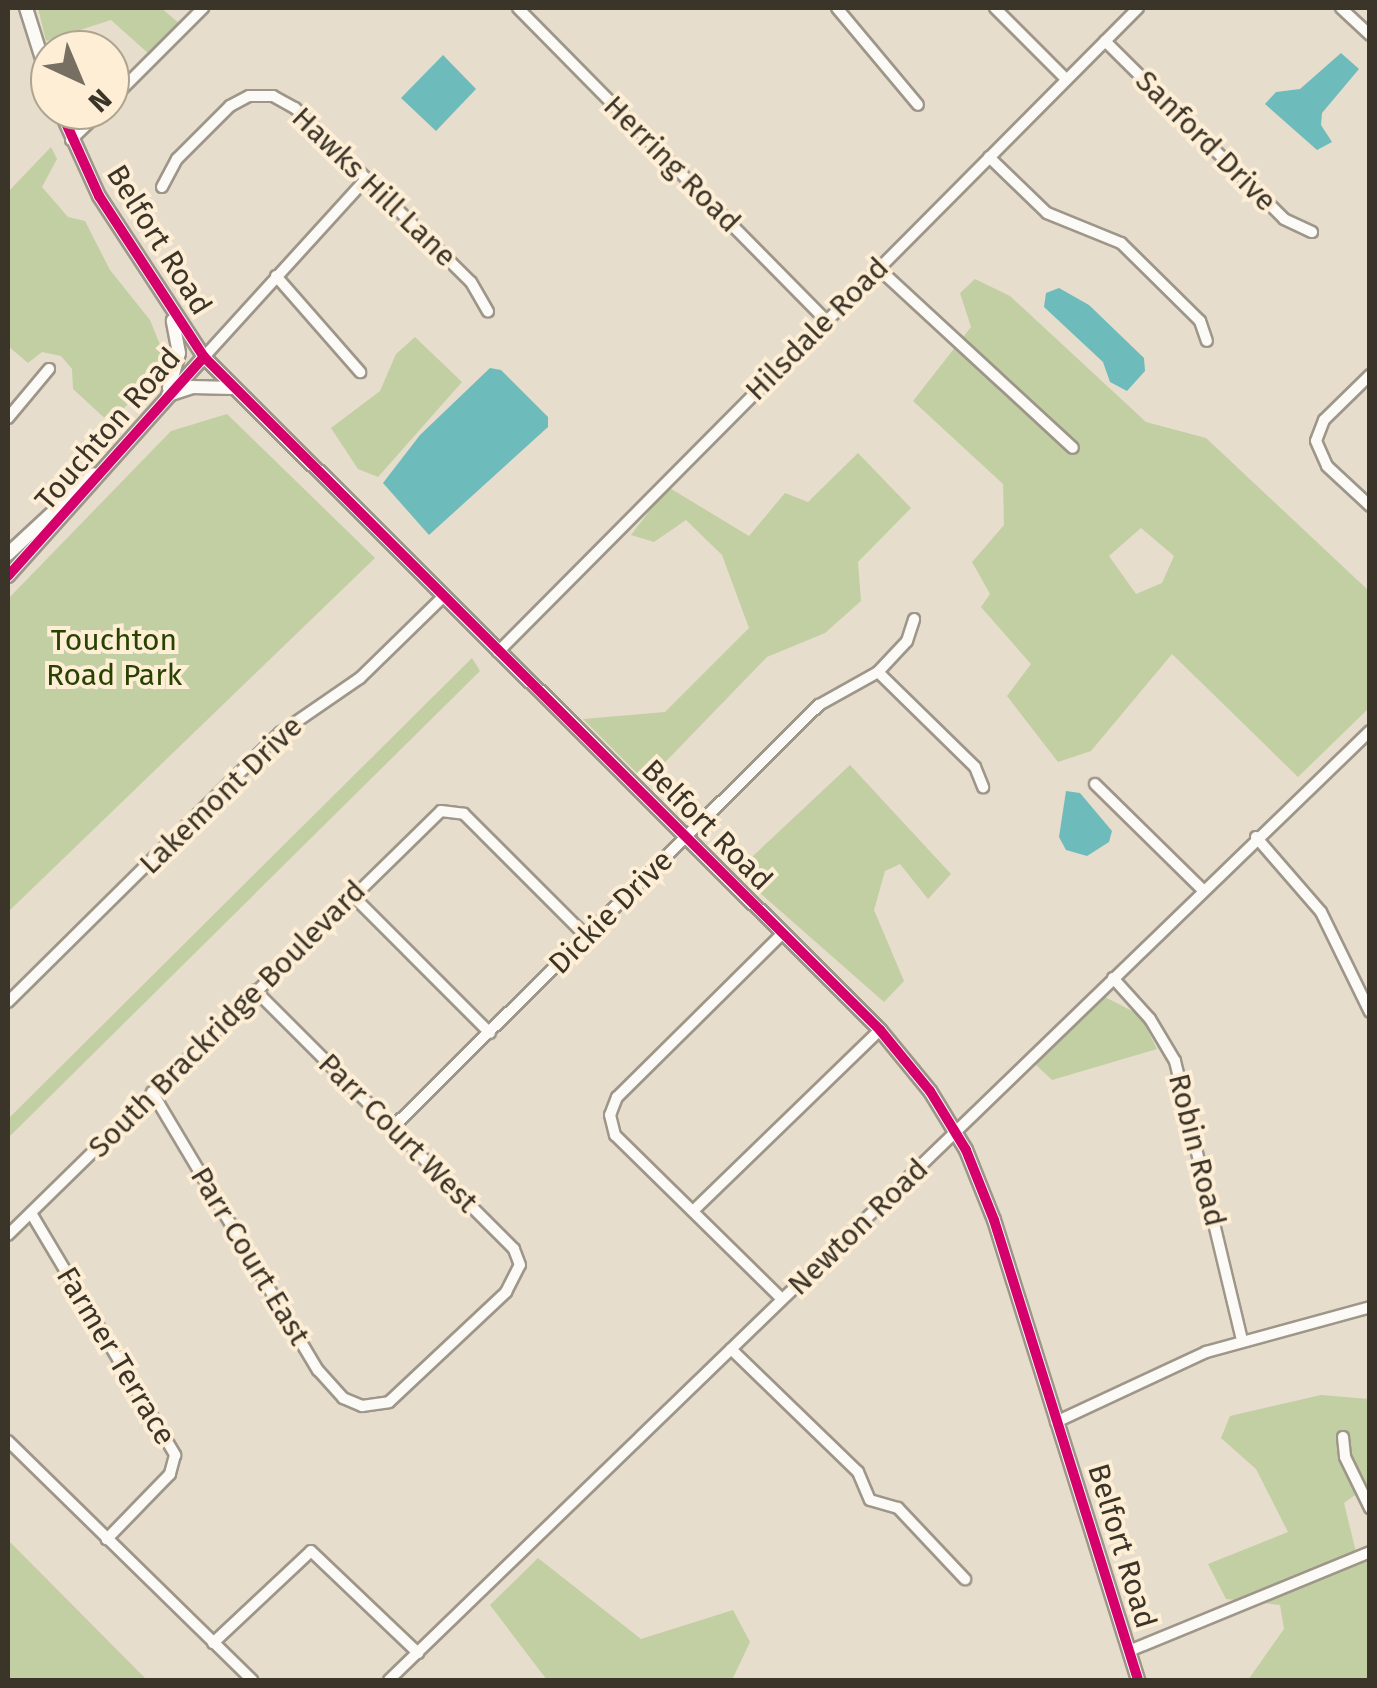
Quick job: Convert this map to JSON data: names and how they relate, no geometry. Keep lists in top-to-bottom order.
{
  "streets": {
    "street": [
      "Sanford Drive",
      "Herring Road",
      "Hawks Hill Lane",
      "Belfort Road",
      "Hilsdale Road",
      "Touchton Road",
      "Lakemont Drive",
      "Dickie Drive",
      "South Brackridge Boulevard",
      "Parr Court West",
      "Robin Road",
      "Newton Road",
      "Parr Court East",
      "Farmer Terrace"
    ]
  },
  "crossings": [
    ["Sanford Drive", "Hilsdale Road"],
    ["Herring Road", "Hilsdale Road"],
    ["Belfort Road", "Hilsdale Road"],
    ["Belfort Road", "Touchton Road"],
    ["Belfort Road", "Lakemont Drive"],
    ["Belfort Road", "Dickie Drive"],
    ["Belfort Road", "Newton Road"],
    ["Dickie Drive", "South Brackridge Boulevard"],
    ["Dickie Drive", "Parr Court West"],
    ["South Brackridge Boulevard", "Parr Court West"],
    ["South Brackridge Boulevard", "Parr Court East"],
    ["South Brackridge Boulevard", "Farmer Terrace"],
    ["Parr Court West", "Parr Court East"],
    ["Robin Road", "Newton Road"]
  ],
  "parks": ["Touchton Road Park"],
  "north": "bottom right"
}
